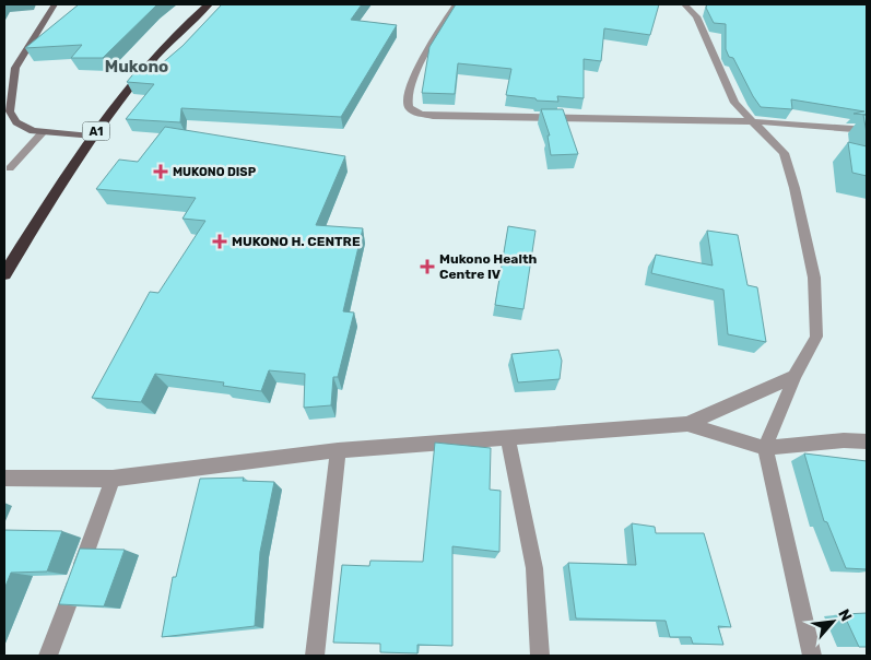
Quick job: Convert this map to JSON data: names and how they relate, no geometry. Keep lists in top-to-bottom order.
{
  "streets": {
    "highway": ["A1"]
  },
  "districts": ["Mukono"],
  "places": {
    "health": ["MUKONO DISP", "MUKONO H. CENTRE", "Mukono Health Centre IV"]
  },
  "north": "top right"
}
